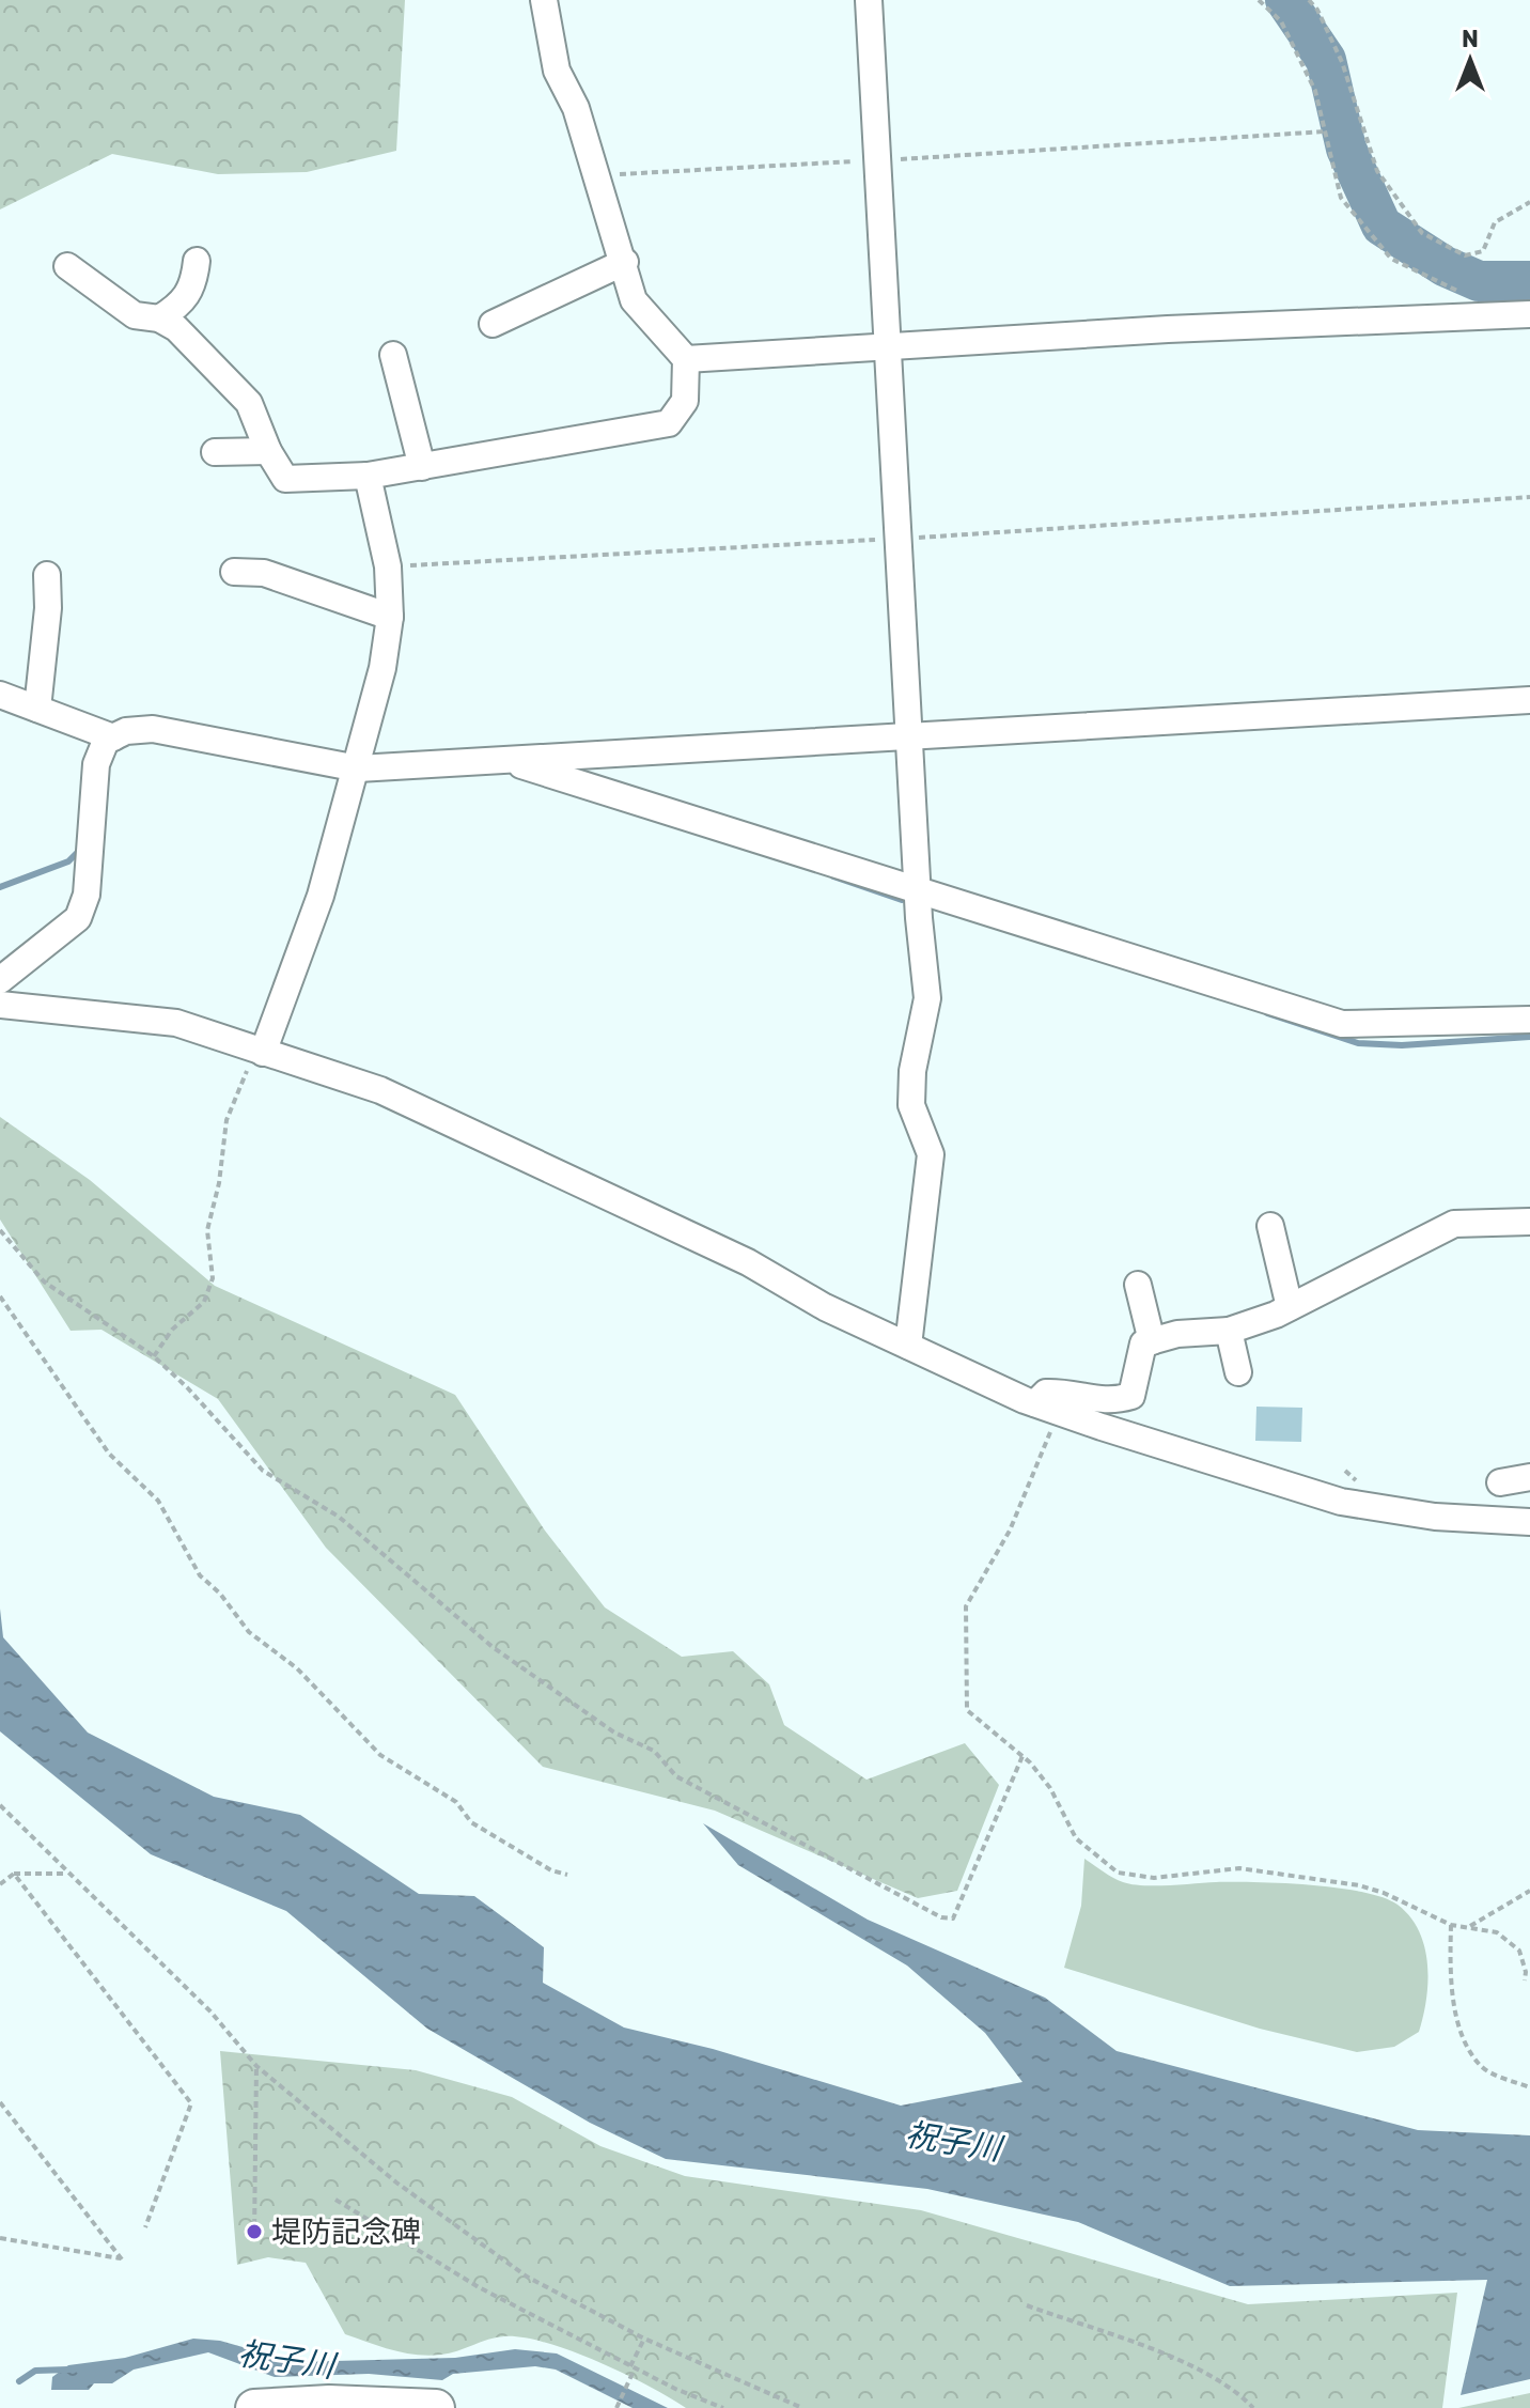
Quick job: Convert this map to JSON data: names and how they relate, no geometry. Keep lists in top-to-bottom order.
{
  "water": ["祝子川"],
  "places": ["堤防記念碑"],
  "north": "top"
}
